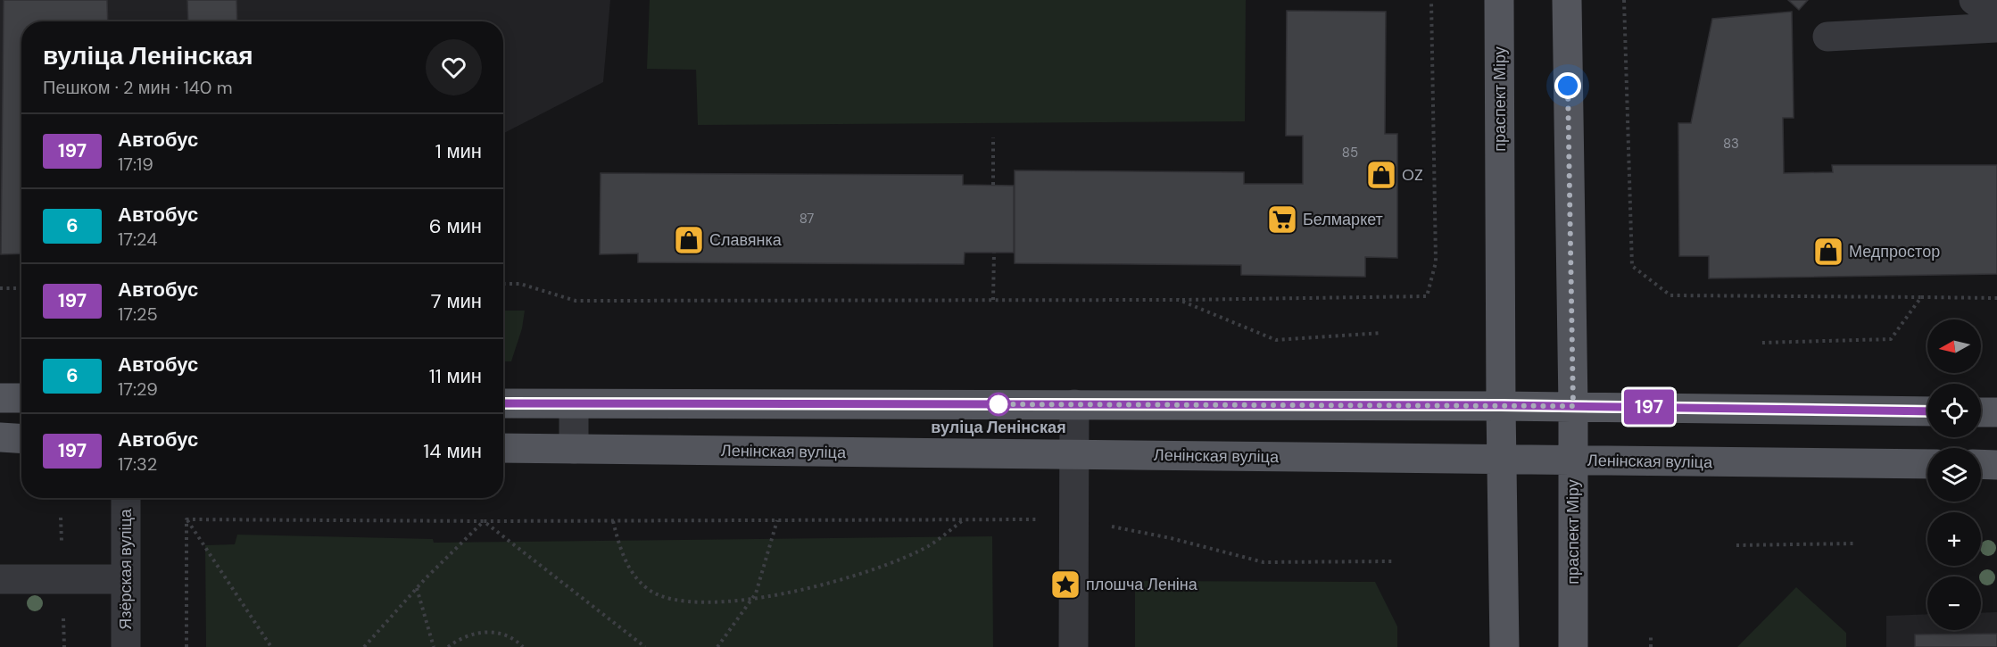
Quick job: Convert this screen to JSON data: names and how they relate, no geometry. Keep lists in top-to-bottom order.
{
  "streets": {
    "main road": ["праспект Міру", "Ленінская вуліца"],
    "street": ["Язёрская вуліца"]
  },
  "crossings": [
    ["праспект Міру", "Ленінская вуліца"]
  ],
  "places": {
    "shop": ["OZ", "Славянка", "Медпростор"],
    "supermarket": ["Белмаркет"],
    "other": ["вуліца Ленінская"],
    "place": ["плошча Леніна"]
  },
  "lines": ["bus line 197"],
  "house_numbers": ["83", "85", "87"],
  "north": "left",
  "page": {
    "on_map": "197",
    "heading": ["вуліца Ленінская", "Пешком · 2 мин · 140 m"],
    "list": [
      {
        "mark": "197",
        "name": "Автобус",
        "note": "17:19",
        "value": "1 мин"
      },
      {
        "mark": "6",
        "name": "Автобус",
        "note": "17:24",
        "value": "6 мин"
      },
      {
        "mark": "197",
        "name": "Автобус",
        "note": "17:25",
        "value": "7 мин"
      },
      {
        "mark": "6",
        "name": "Автобус",
        "note": "17:29",
        "value": "11 мин"
      },
      {
        "mark": "197",
        "name": "Автобус",
        "note": "17:32",
        "value": "14 мин"
      }
    ],
    "map_buttons": ["+", "−"]
  }
}
